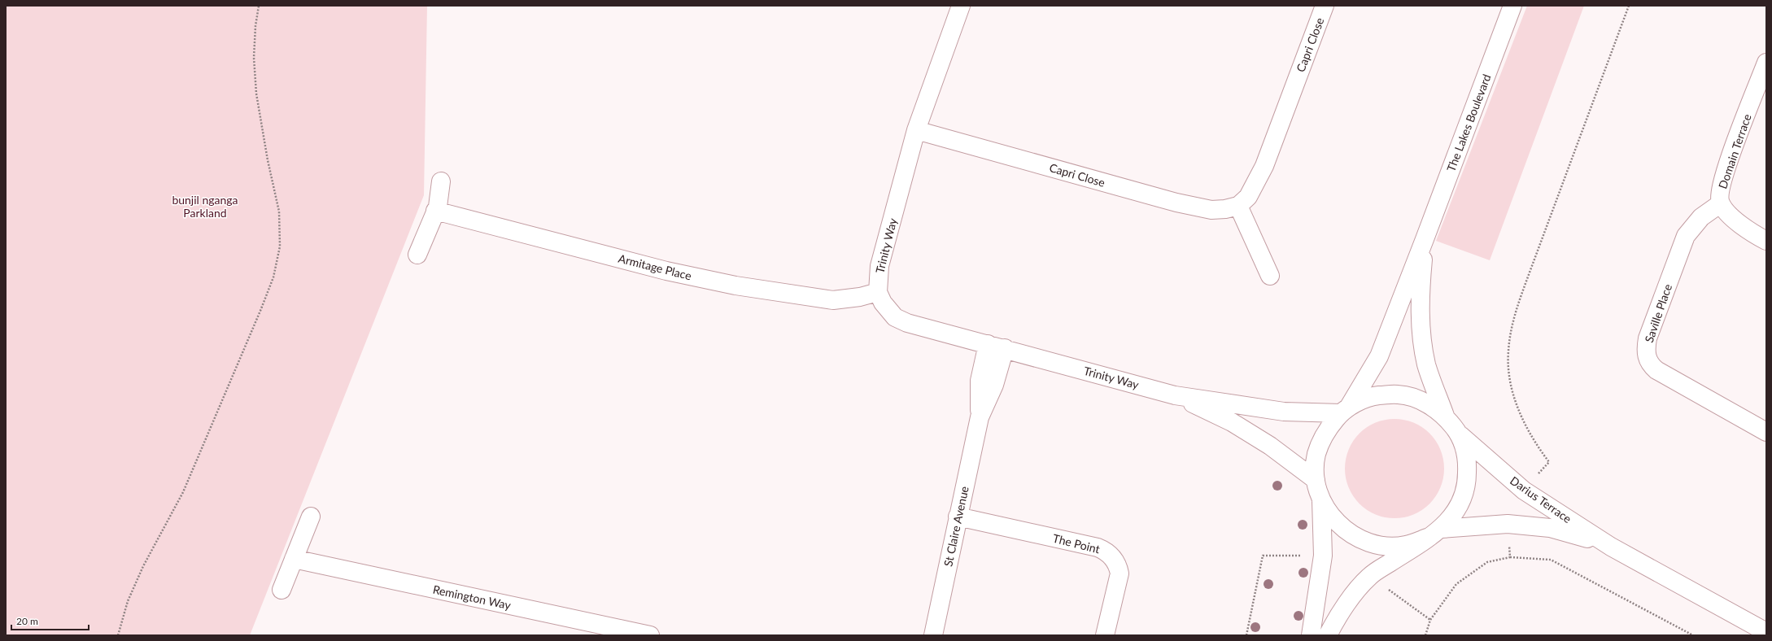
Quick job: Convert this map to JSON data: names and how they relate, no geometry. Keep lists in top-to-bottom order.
{
  "streets": {
    "street": [
      "Capri Close",
      "The Lakes Boulevard",
      "Domain Terrace",
      "Trinity Way",
      "Armitage Place",
      "Saville Place",
      "Darius Terrace",
      "St Claire Avenue",
      "The Point",
      "Remington Way"
    ]
  },
  "crossings": [
    ["Capri Close", "Trinity Way"],
    ["The Lakes Boulevard", "Trinity Way"],
    ["Domain Terrace", "Saville Place"],
    ["Trinity Way", "Armitage Place"],
    ["Trinity Way", "St Claire Avenue"],
    ["St Claire Avenue", "The Point"]
  ],
  "parks": ["bunjil nganga Parkland"],
  "scale_bar": "20 m"
}
